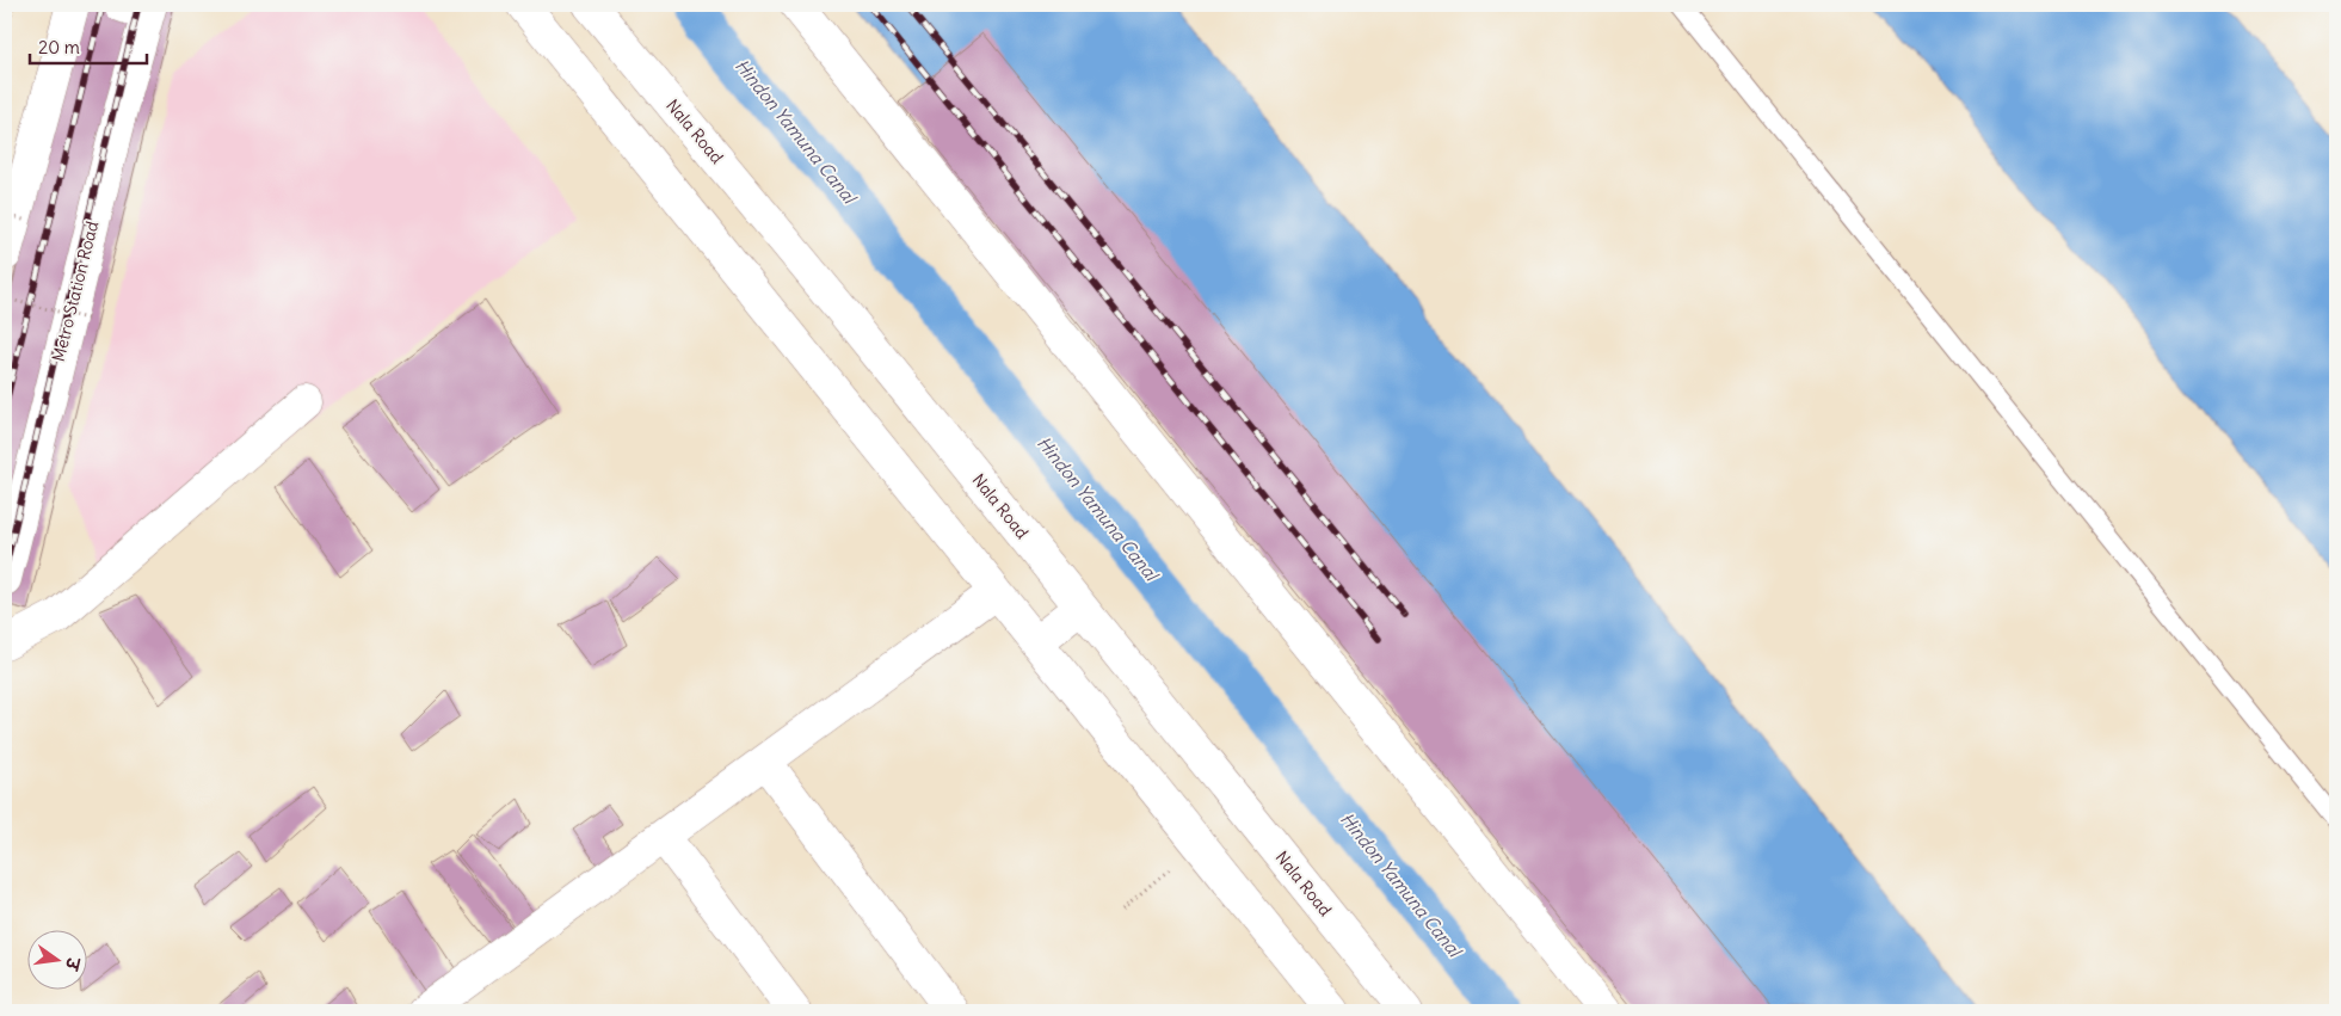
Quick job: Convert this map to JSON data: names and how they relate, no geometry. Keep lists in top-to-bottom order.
{
  "streets": {
    "street": ["Nala Road", "Metro Station Road"]
  },
  "water": ["Hindon Yamuna Canal"],
  "scale_bar": "20 m",
  "north": "right"
}
